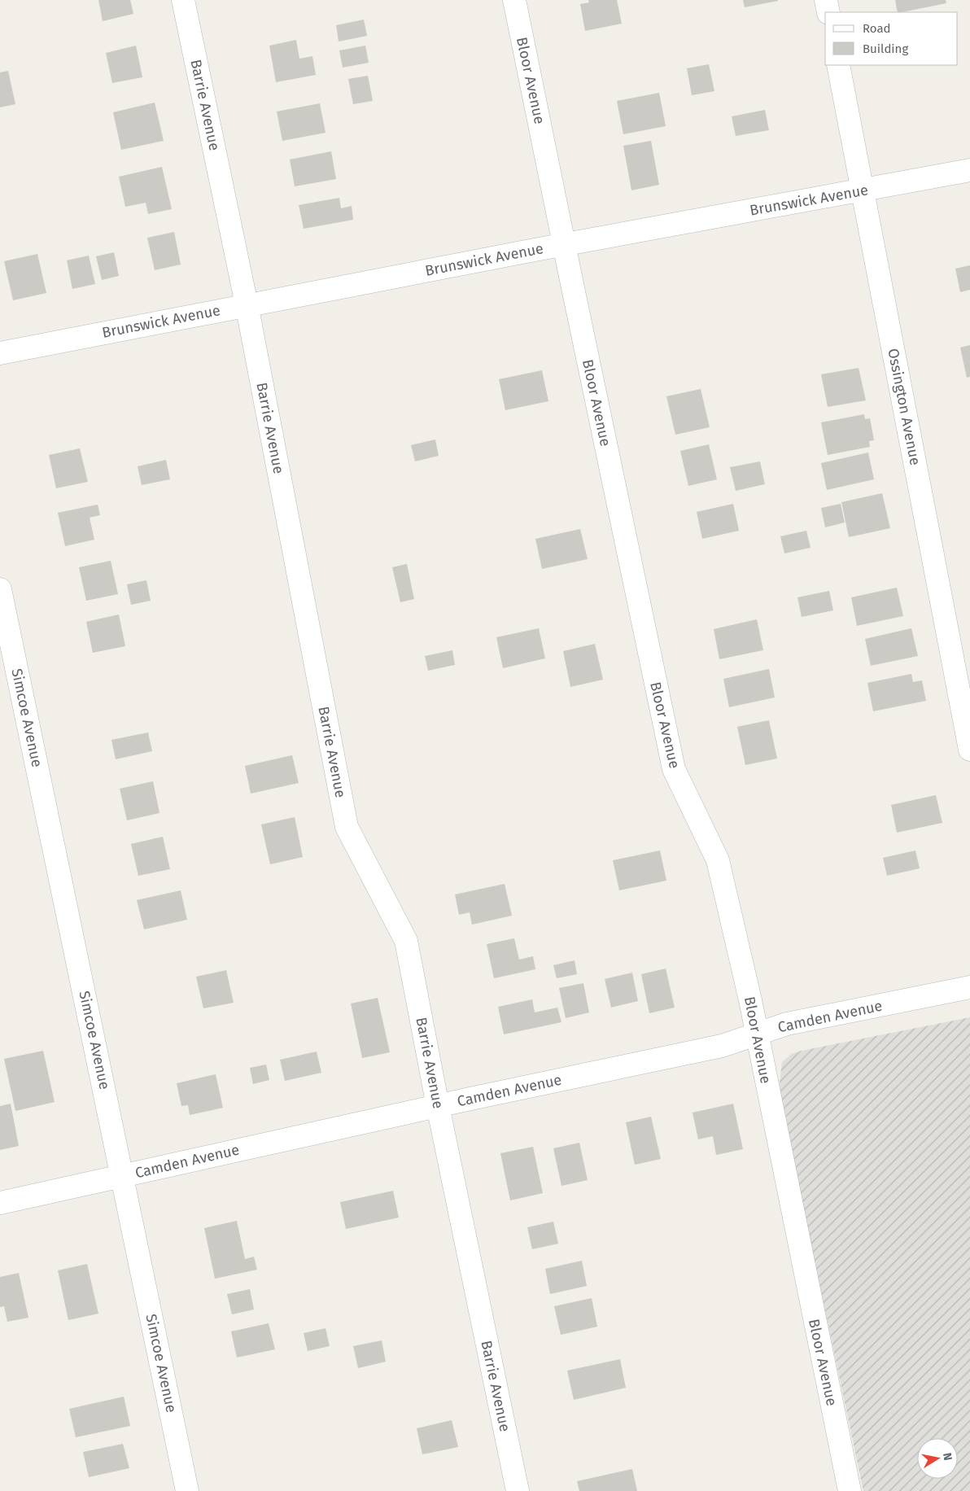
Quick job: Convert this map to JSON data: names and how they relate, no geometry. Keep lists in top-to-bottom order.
{
  "streets": {
    "street": [
      "Bloor Avenue",
      "Barrie Avenue",
      "Brunswick Avenue",
      "Ossington Avenue",
      "Simcoe Avenue",
      "Camden Avenue"
    ]
  },
  "crossings": [
    ["Bloor Avenue", "Brunswick Avenue"],
    ["Bloor Avenue", "Camden Avenue"],
    ["Barrie Avenue", "Brunswick Avenue"],
    ["Barrie Avenue", "Camden Avenue"],
    ["Brunswick Avenue", "Ossington Avenue"],
    ["Simcoe Avenue", "Camden Avenue"]
  ],
  "legend": ["Road", "Building"],
  "north": "right"
}
